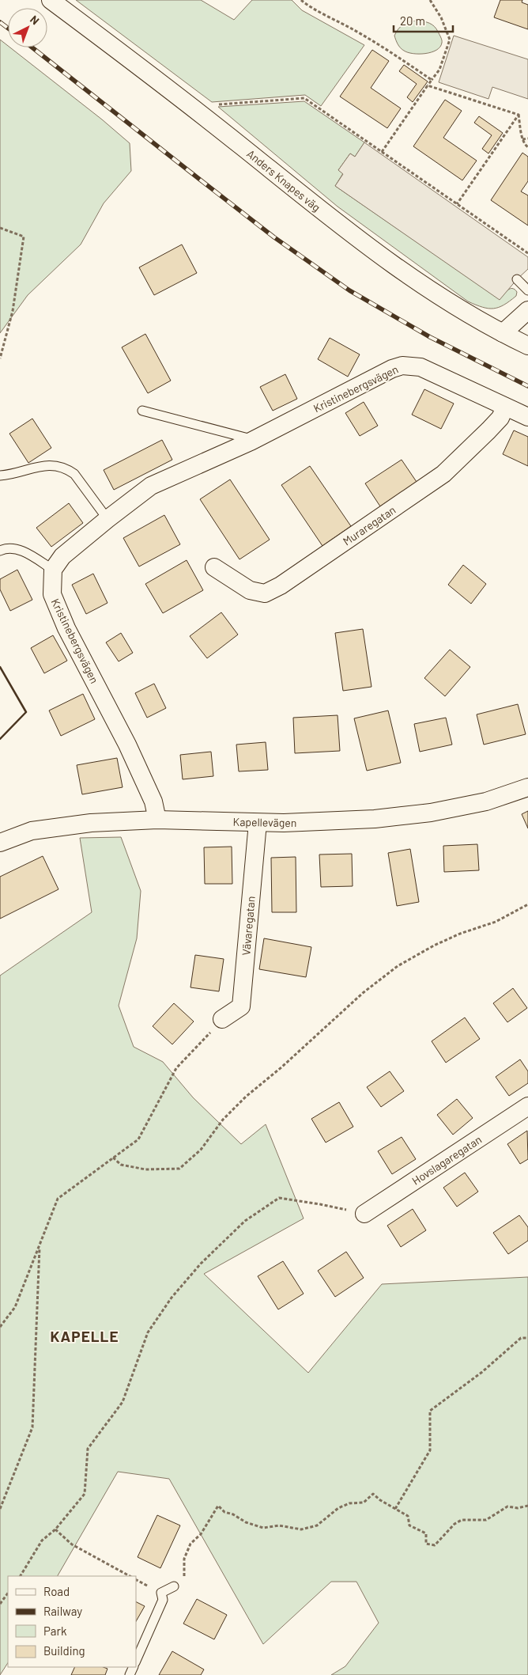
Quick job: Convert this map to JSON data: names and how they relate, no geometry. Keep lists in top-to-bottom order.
{
  "streets": {
    "street": [
      "Anders Knapes väg",
      "Kristinebergsvägen",
      "Muraregatan",
      "Kapellevägen",
      "Vävaregatan",
      "Hovslagaregatan"
    ]
  },
  "crossings": [
    ["Kristinebergsvägen", "Muraregatan"],
    ["Kristinebergsvägen", "Kapellevägen"],
    ["Kapellevägen", "Vävaregatan"]
  ],
  "districts": ["KAPELLE"],
  "legend": [
    "Road",
    "Railway",
    "Park",
    "Building"
  ],
  "scale_bar": "20 m",
  "north": "top right"
}
